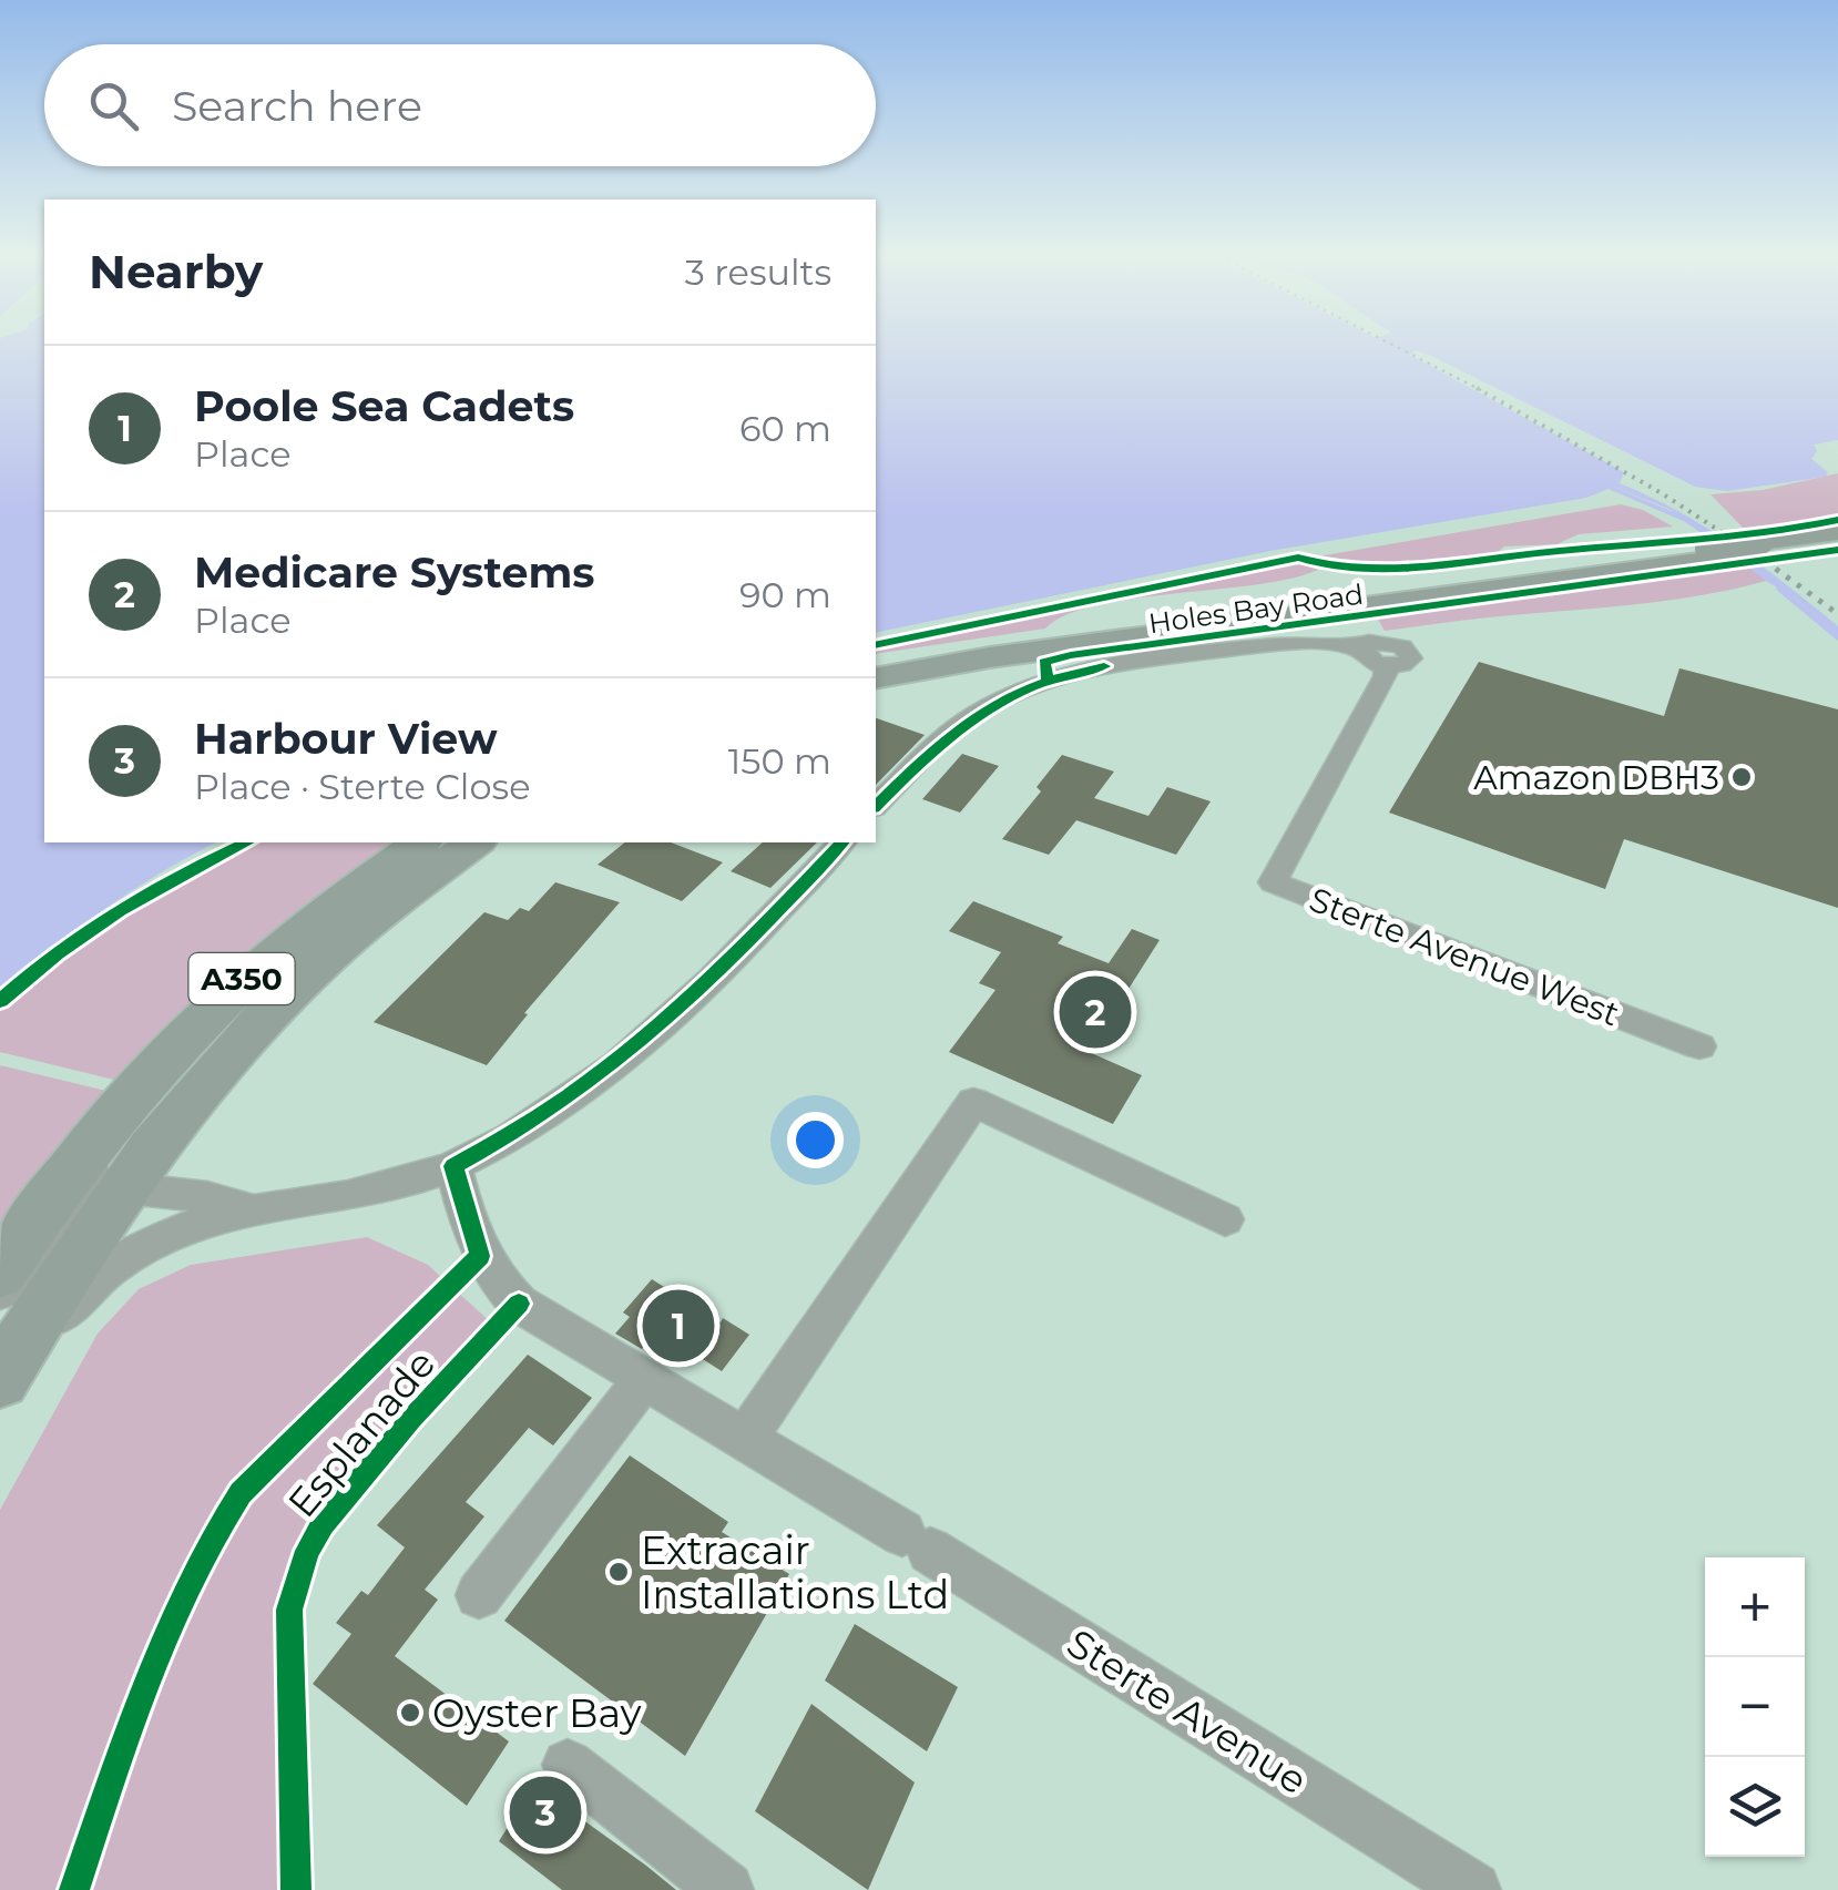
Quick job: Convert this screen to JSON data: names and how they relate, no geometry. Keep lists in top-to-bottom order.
{
  "streets": {
    "highway": ["Holes Bay Road", "A350"],
    "street": ["Sterte Avenue West", "Sterte Avenue"],
    "cycle path": ["Esplanade"]
  },
  "places": ["Amazon DBH3", "Extracair Installations Ltd", "Oyster Bay"],
  "page": {
    "search": "Search here",
    "heading": ["Nearby", "3 results"],
    "list": [
      {
        "mark": "1",
        "name": "Poole Sea Cadets",
        "note": "Place",
        "value": "60 m"
      },
      {
        "mark": "2",
        "name": "Medicare Systems",
        "note": "Place",
        "value": "90 m"
      },
      {
        "mark": "3",
        "name": "Harbour View",
        "note": "Place · Sterte Close",
        "value": "150 m"
      }
    ],
    "pins": ["2", "1", "3"],
    "map_buttons": ["+", "−"]
  }
}
